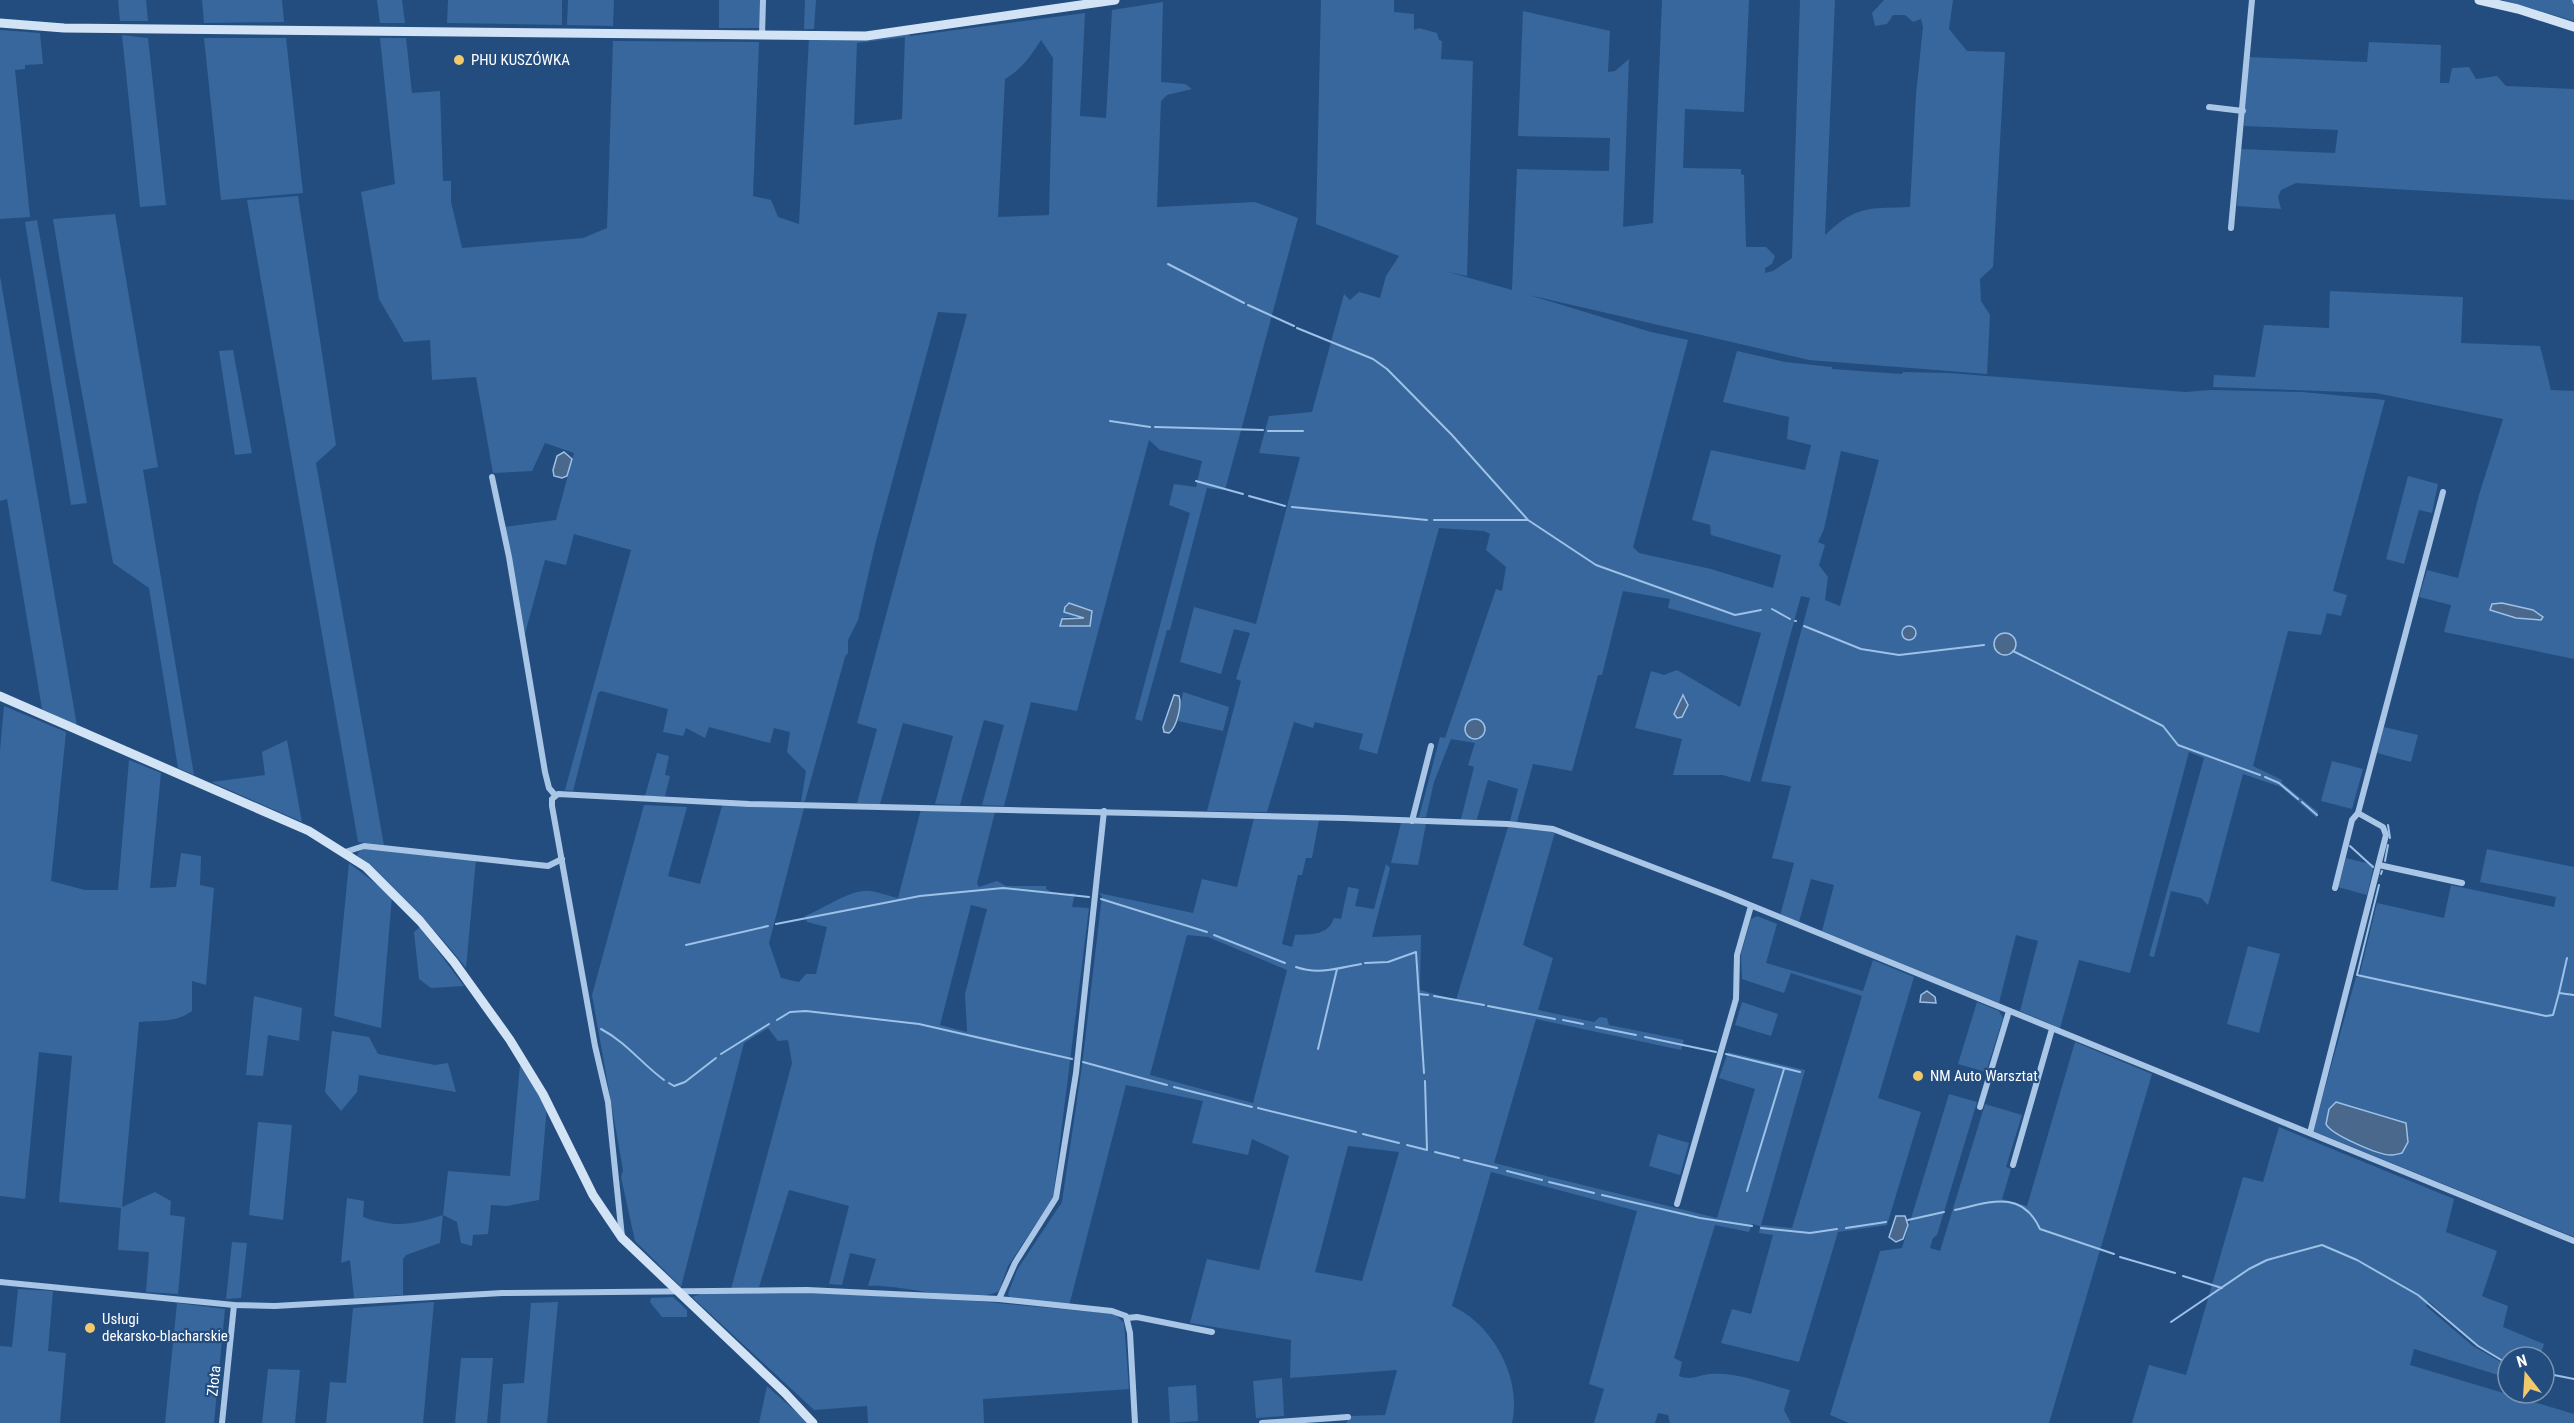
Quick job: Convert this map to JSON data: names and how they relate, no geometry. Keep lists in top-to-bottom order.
{
  "streets": {
    "street": ["Złota"]
  },
  "places": ["PHU KUSZÓWKA", "NM Auto Warsztat", "Usługi dekarsko-blacharskie"],
  "north": "top"
}
